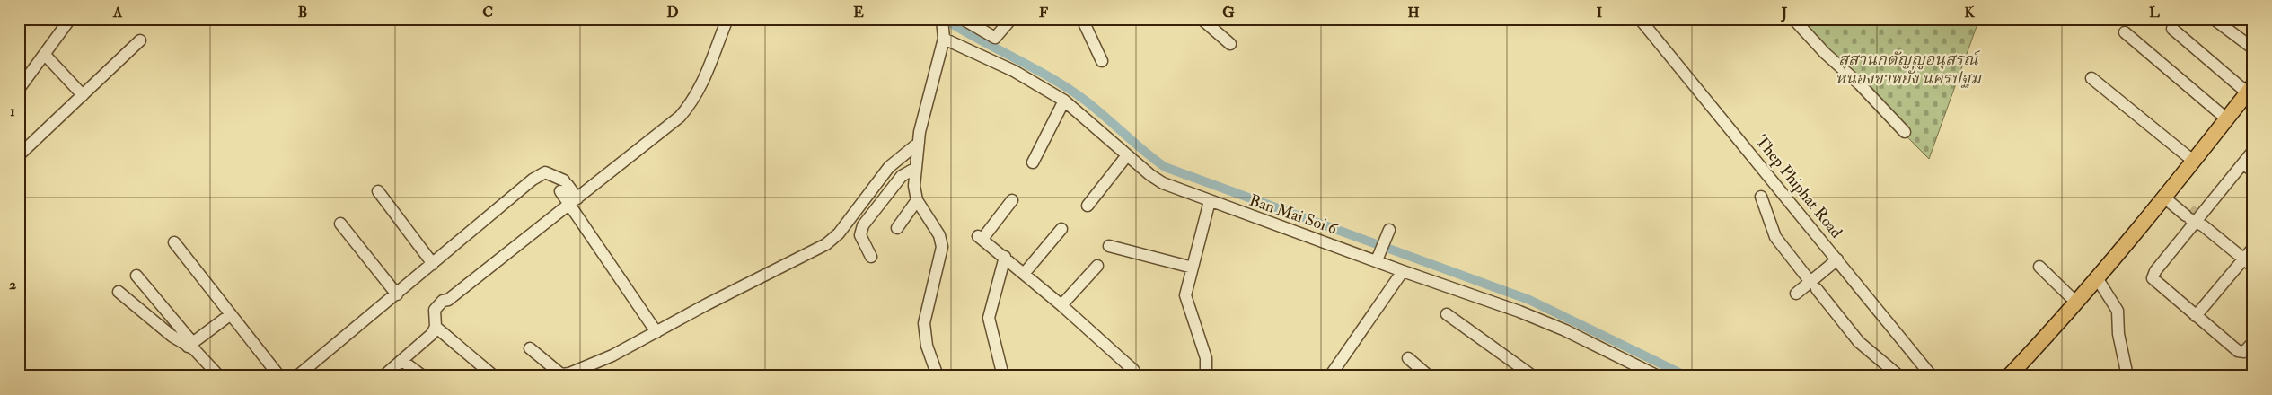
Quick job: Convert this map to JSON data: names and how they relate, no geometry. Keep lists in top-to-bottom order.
{
  "streets": {
    "street": ["Thep Phiphat Road", "Ban Mai Soi 6"]
  },
  "parks": ["สุสานกตัญญูอนุสรณ์ หนองขาหยั่ง นครปฐม"],
  "grid": {
    "columns": [
      "A",
      "B",
      "C",
      "D",
      "E",
      "F",
      "G",
      "H",
      "I",
      "J",
      "K",
      "L"
    ],
    "rows": ["1", "2"]
  }
}
